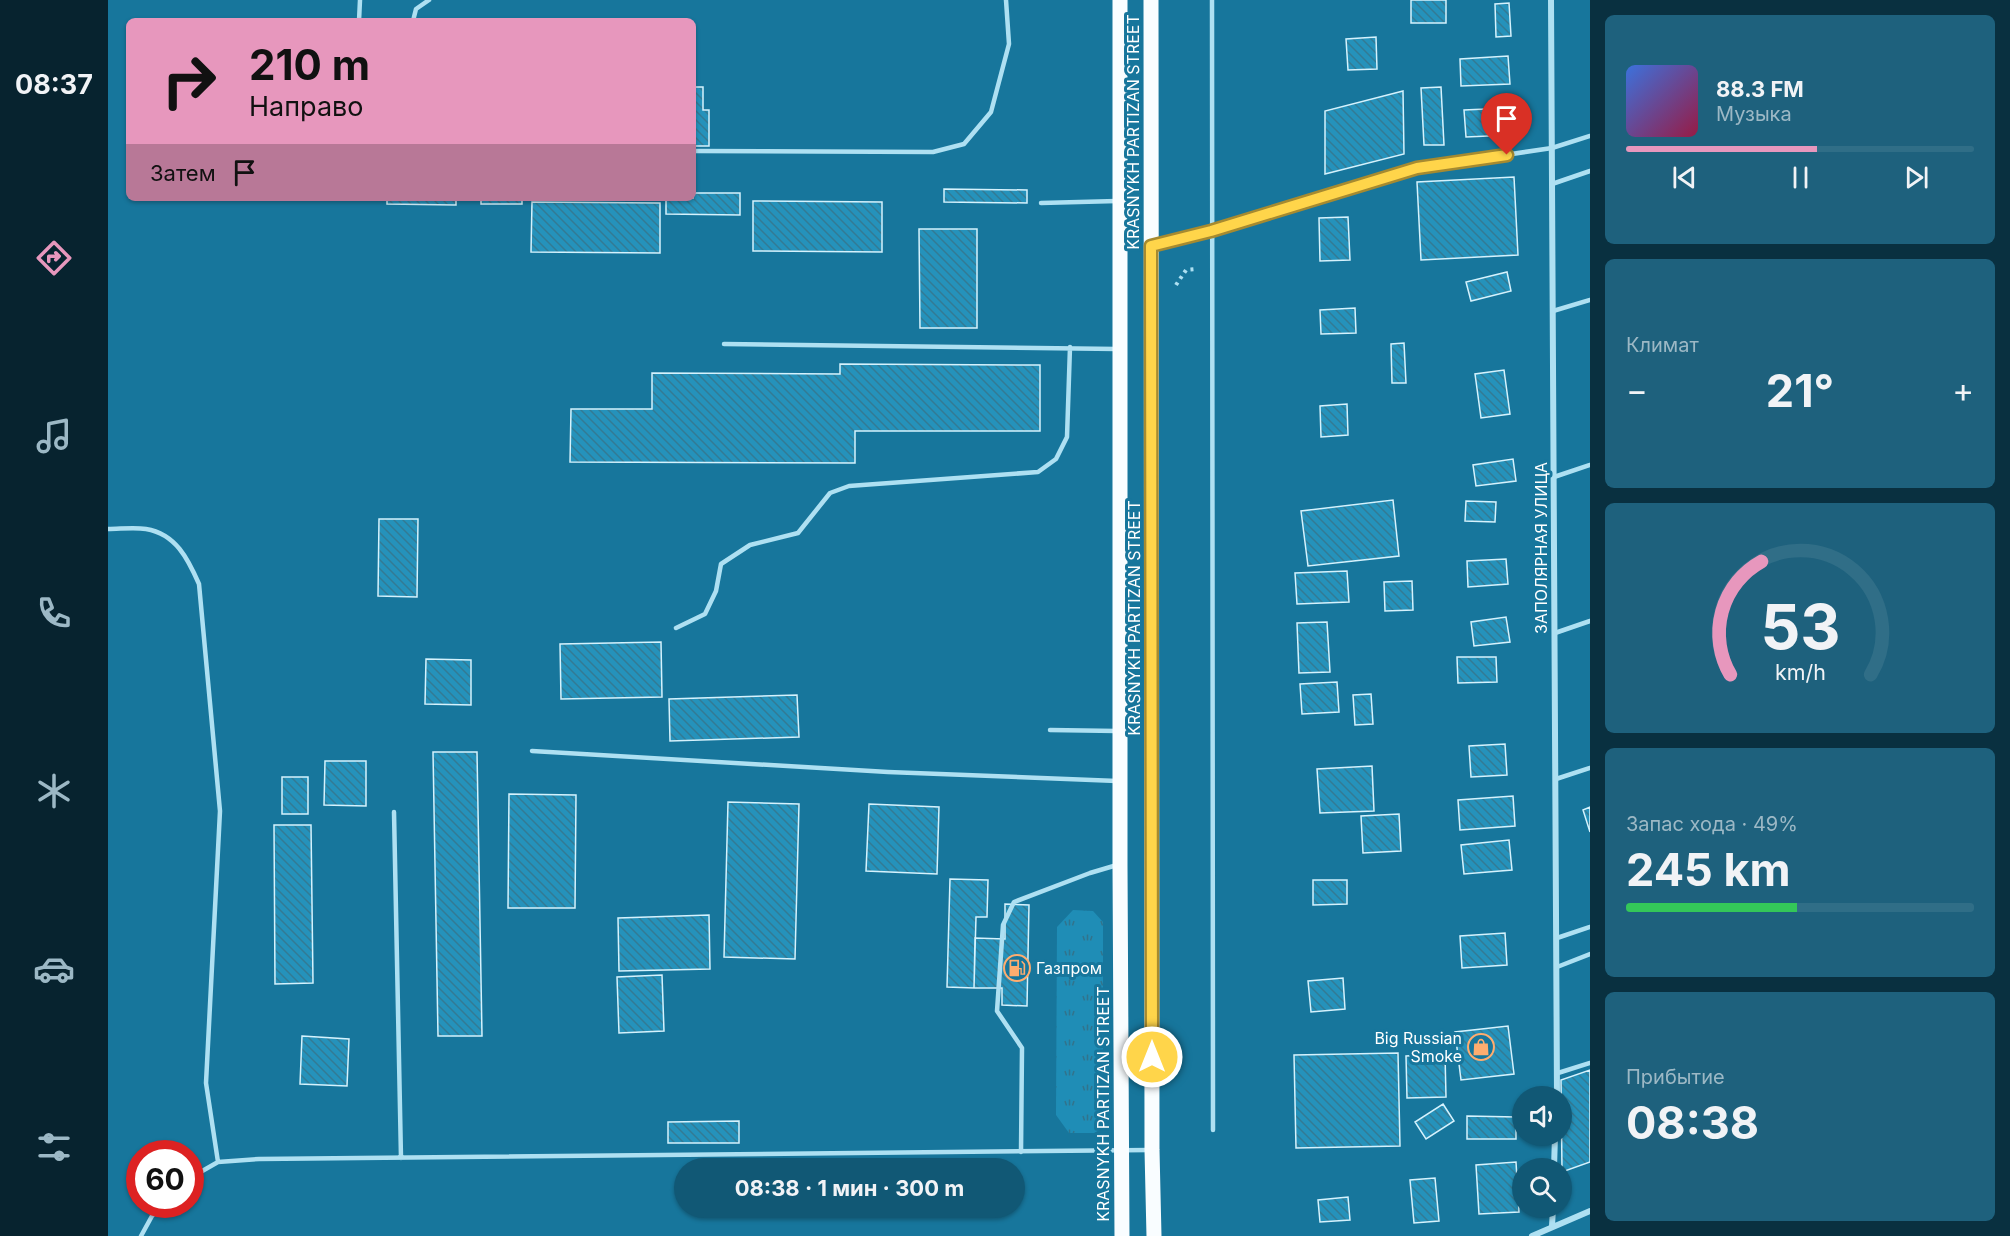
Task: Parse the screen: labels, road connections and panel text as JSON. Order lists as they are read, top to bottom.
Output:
{
  "streets": {
    "main road": ["KRASNYKH PARTIZAN STREET"],
    "street": ["ЗАПОЛЯРНАЯ УЛИЦА"]
  },
  "places": {
    "fuel station": ["Газпром"],
    "shop": ["Big Russian Smoke"]
  },
  "page": {
    "tabs": "08:37",
    "turn": ["210 m", "Направо"],
    "song": ["88.3 FM", "Музыка"],
    "then": "Затем",
    "tile": [
      "Климат",
      ["Запас хода · 49%", "245 km"],
      ["Прибытие", "08:38"]
    ],
    "heat": ["−", "21°", "+"],
    "limit": "60",
    "trip": "08:38 · 1 мин · 300 m",
    "gauge": ["53", "km/h"]
  }
}
